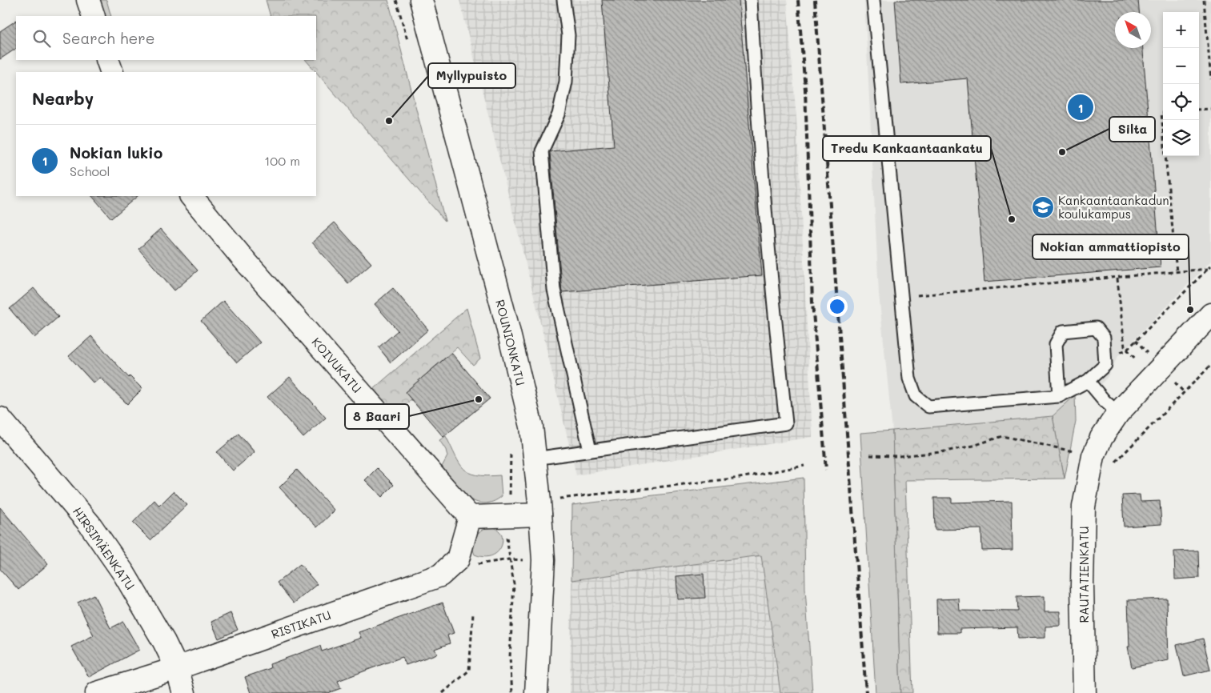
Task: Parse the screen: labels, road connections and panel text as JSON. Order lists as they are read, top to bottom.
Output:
{
  "streets": {
    "street": [
      "ROUNIONKATU",
      "KOIVUKATU",
      "HIRSIMÄENKATU",
      "RAUTATIENKATU",
      "RISTIKATU"
    ]
  },
  "crossings": [
    ["KOIVUKATU", "RISTIKATU"],
    ["HIRSIMÄENKATU", "RISTIKATU"]
  ],
  "places": {
    "other": [
      "Myllypuisto",
      "Silta",
      "Tredu Kankaantaankatu",
      "Nokian ammattiopisto",
      "8 Baari"
    ],
    "school or university": ["Kankaantaankadun koulukampus"]
  },
  "north": "top left",
  "page": {
    "map_buttons": ["+", "−"],
    "search": "Search here",
    "heading": "Nearby",
    "pins": "1",
    "list": [
      {
        "mark": "1",
        "name": "Nokian lukio",
        "note": "School",
        "value": "100 m"
      }
    ]
  }
}
